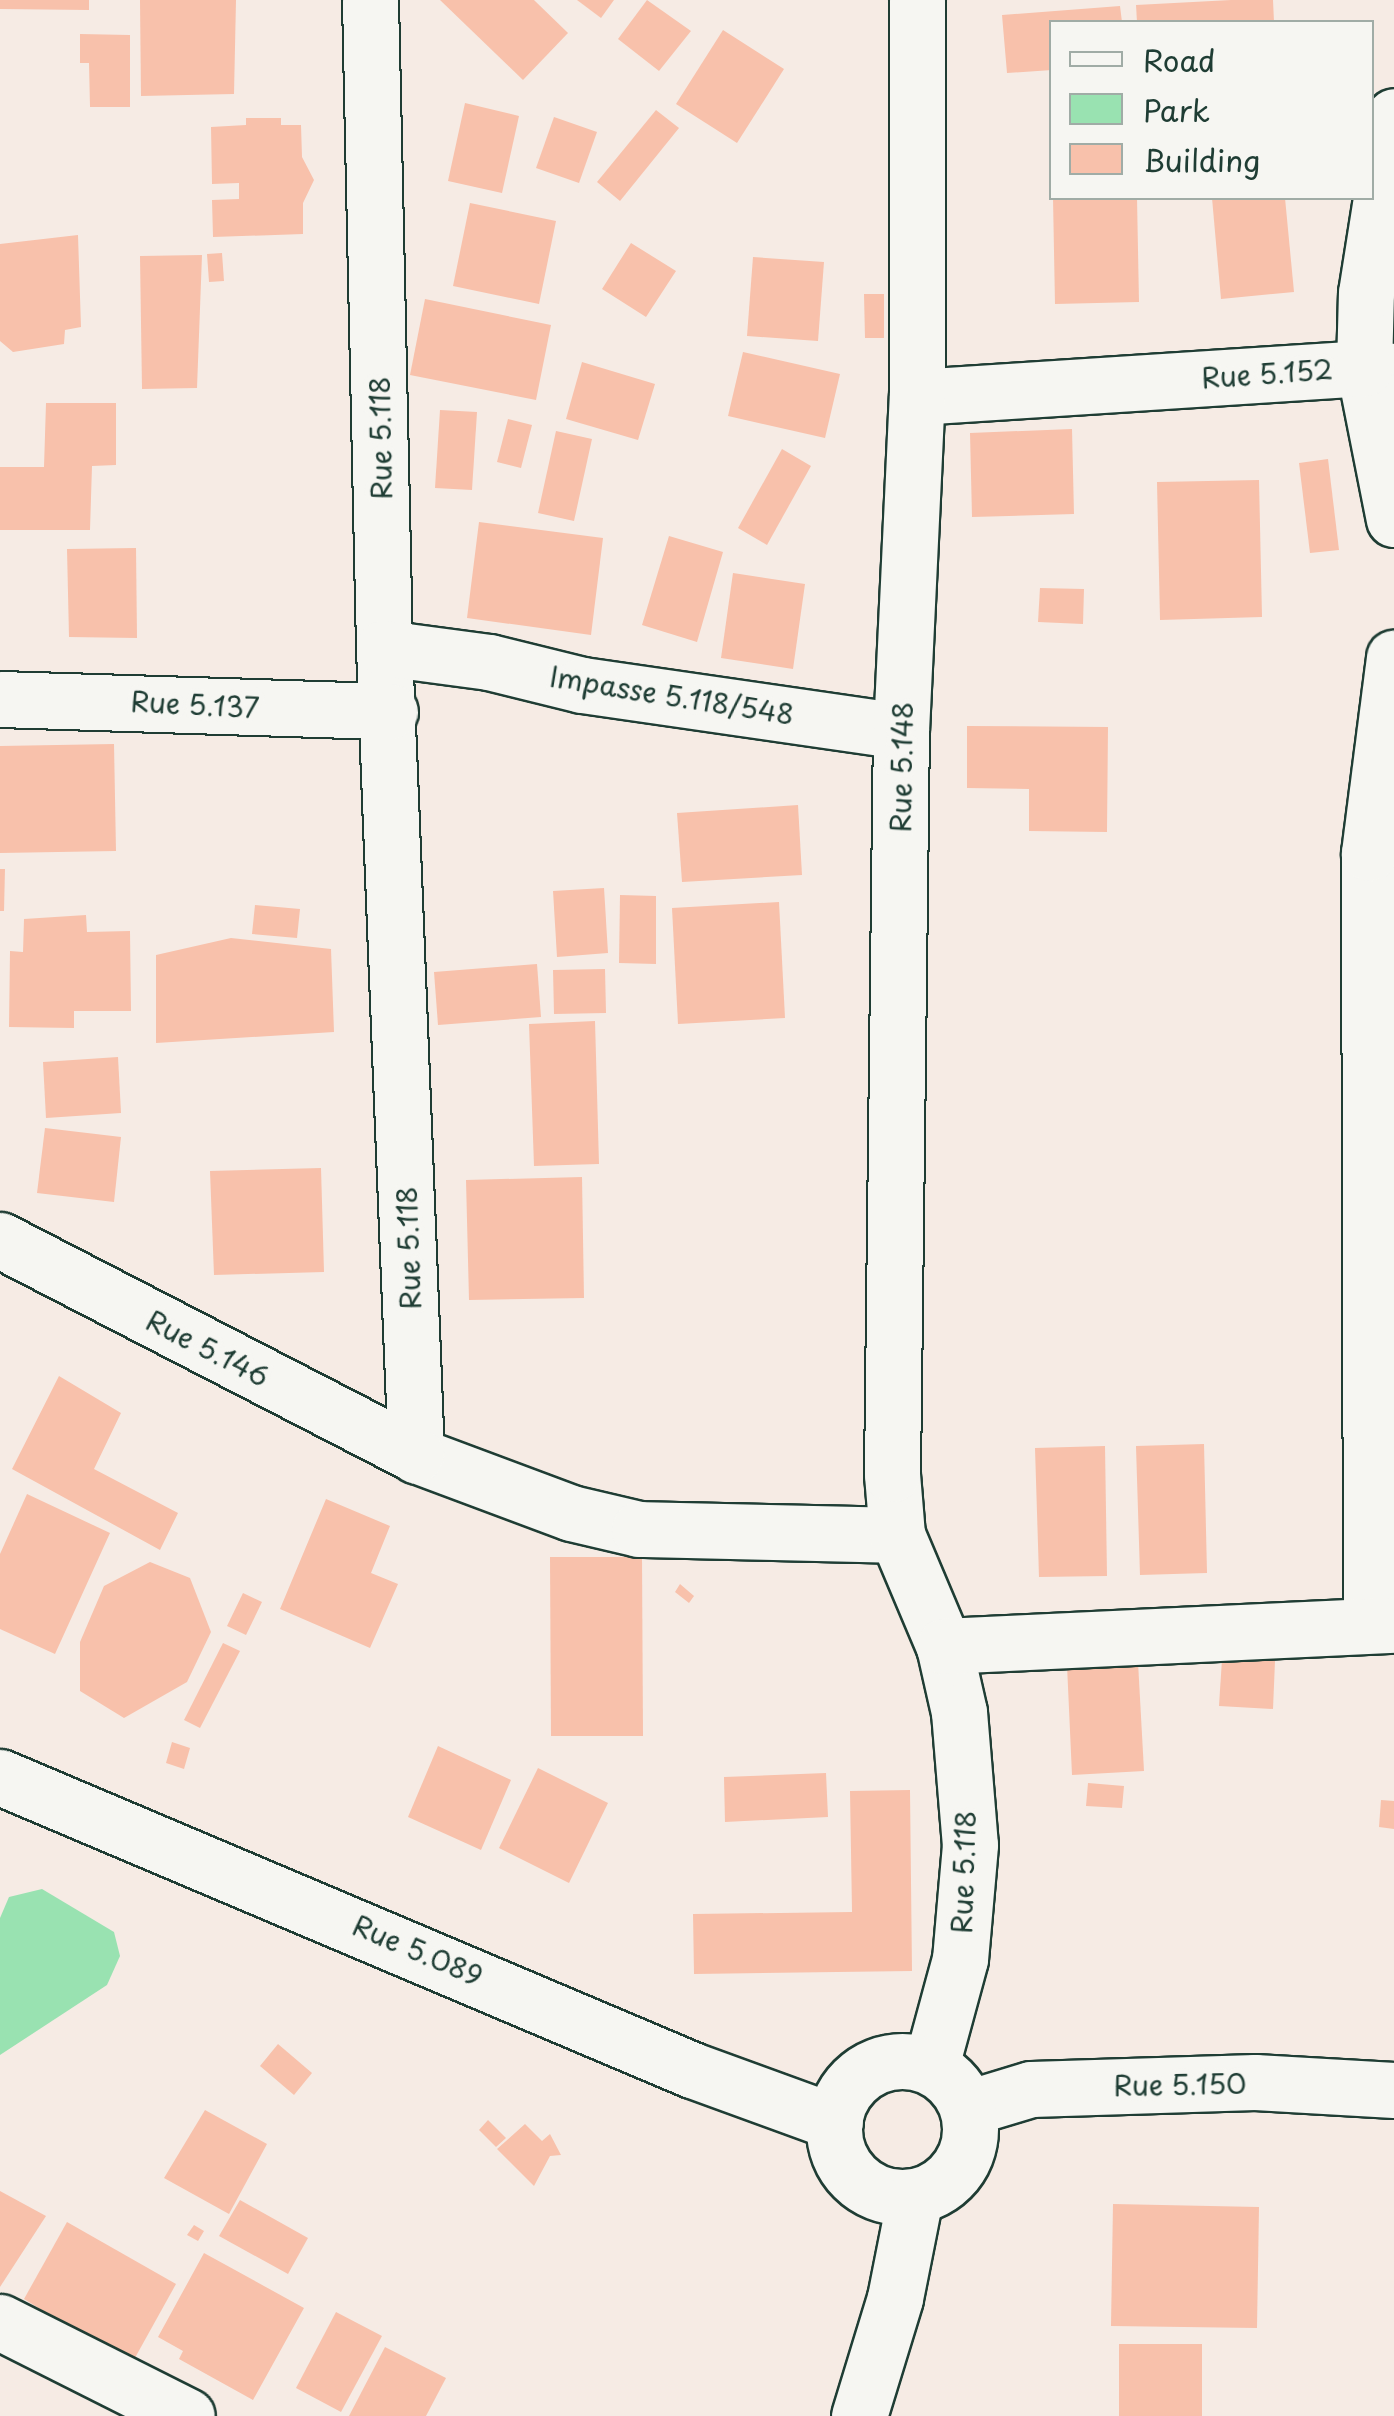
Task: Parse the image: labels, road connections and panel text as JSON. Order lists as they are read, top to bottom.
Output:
{
  "streets": {
    "street": [
      "Rue 5.152",
      "Rue 5.118",
      "Impasse 5.118/548",
      "Rue 5.137",
      "Rue 5.148",
      "Rue 5.146",
      "Rue 5.089",
      "Rue 5.150"
    ]
  },
  "crossings": [
    ["Rue 5.152", "Rue 5.148"],
    ["Rue 5.118", "Impasse 5.118/548"],
    ["Rue 5.118", "Rue 5.137"],
    ["Rue 5.118", "Rue 5.148"],
    ["Rue 5.118", "Rue 5.146"],
    ["Rue 5.118", "Rue 5.089"],
    ["Rue 5.118", "Rue 5.150"],
    ["Impasse 5.118/548", "Rue 5.148"],
    ["Rue 5.089", "Rue 5.150"]
  ],
  "legend": ["Road", "Park", "Building"]
}
